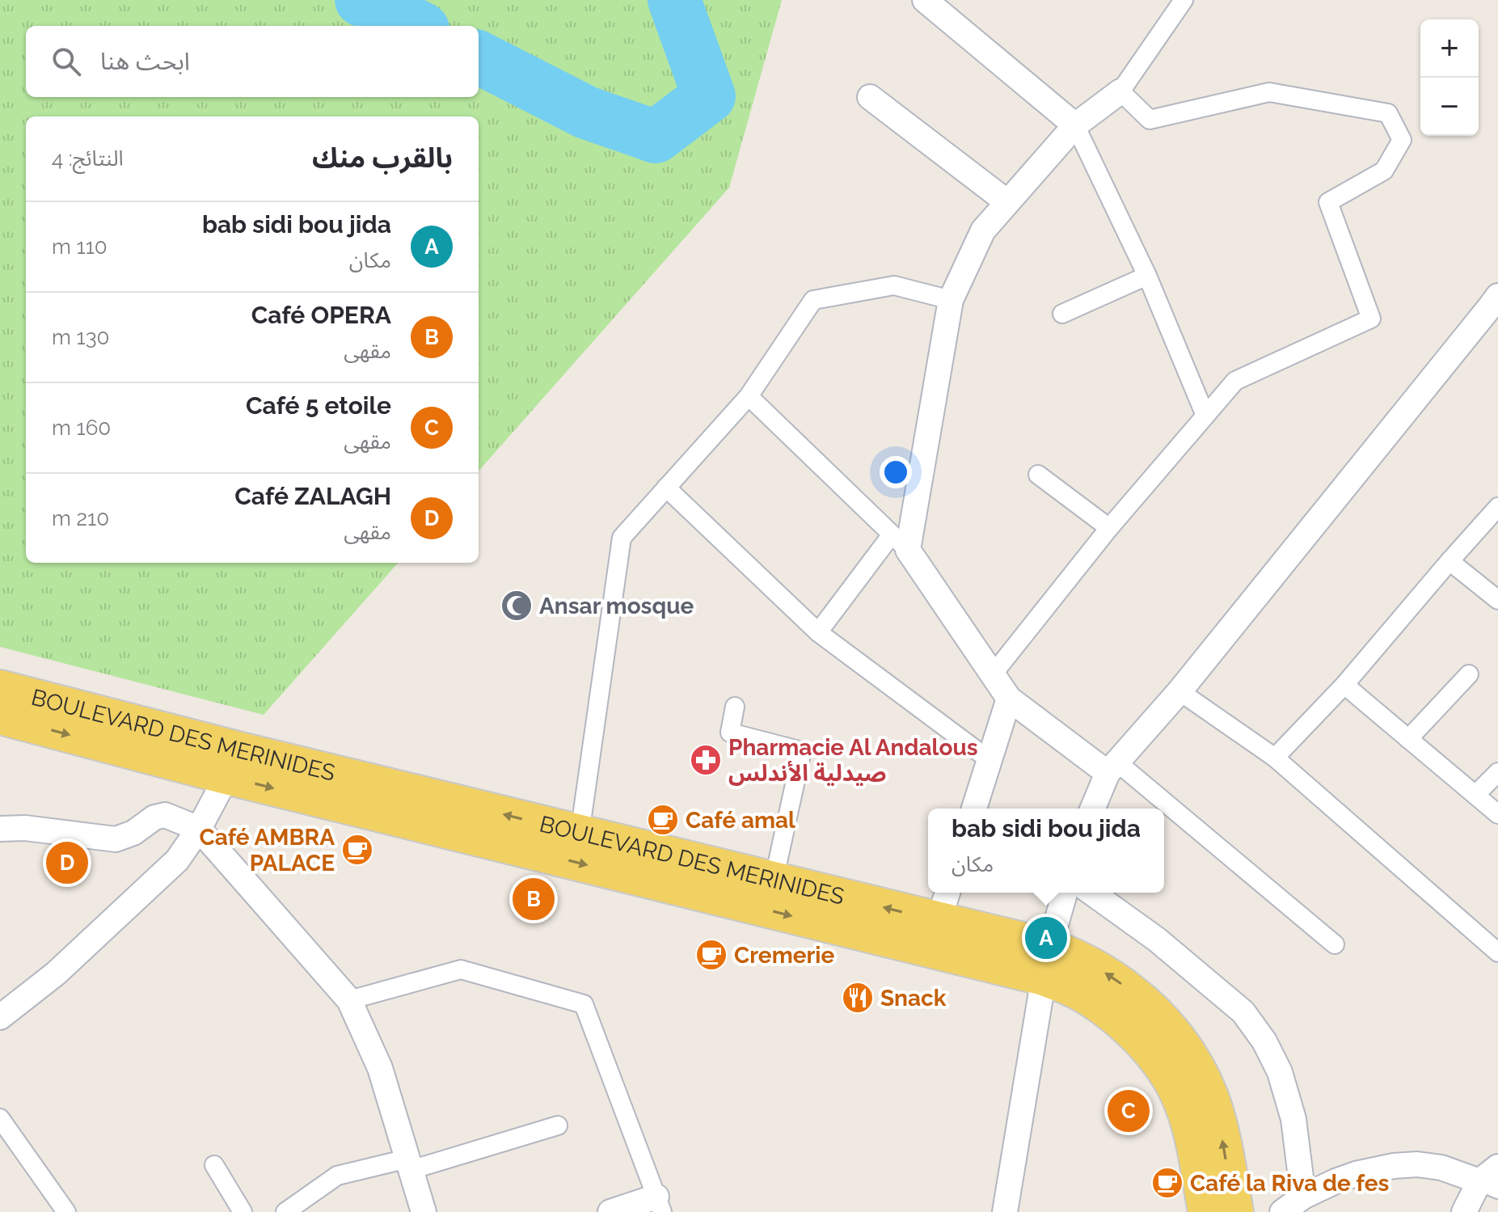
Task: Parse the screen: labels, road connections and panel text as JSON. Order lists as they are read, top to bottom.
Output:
{
  "streets": {
    "main road": ["BOULEVARD DES MERINIDES"]
  },
  "places": {
    "mosque": ["Ansar mosque"],
    "pharmacy": ["Pharmacie Al Andalous صيدلية الأندلس"],
    "cafe": [
      "Café amal",
      "Café AMBRA PALACE",
      "Cremerie",
      "Café la Riva de fes"
    ],
    "restaurant": ["Snack"]
  },
  "page": {
    "map_buttons": ["+", "−"],
    "search": "ابحث هنا",
    "heading": ["بالقرب منك", "النتائج: 4"],
    "list": [
      {
        "mark": "A",
        "name": "bab sidi bou jida",
        "note": "مكان",
        "value": "110 m"
      },
      {
        "mark": "B",
        "name": "Café OPERA",
        "note": "مقهى",
        "value": "130 m"
      },
      {
        "mark": "C",
        "name": "Café 5 etoile",
        "note": "مقهى",
        "value": "160 m"
      },
      {
        "mark": "D",
        "name": "Café ZALAGH",
        "note": "مقهى",
        "value": "210 m"
      }
    ],
    "popup": ["bab sidi bou jida", "مكان"],
    "pins": [
      "D",
      "B",
      "A",
      "C"
    ]
  }
}
